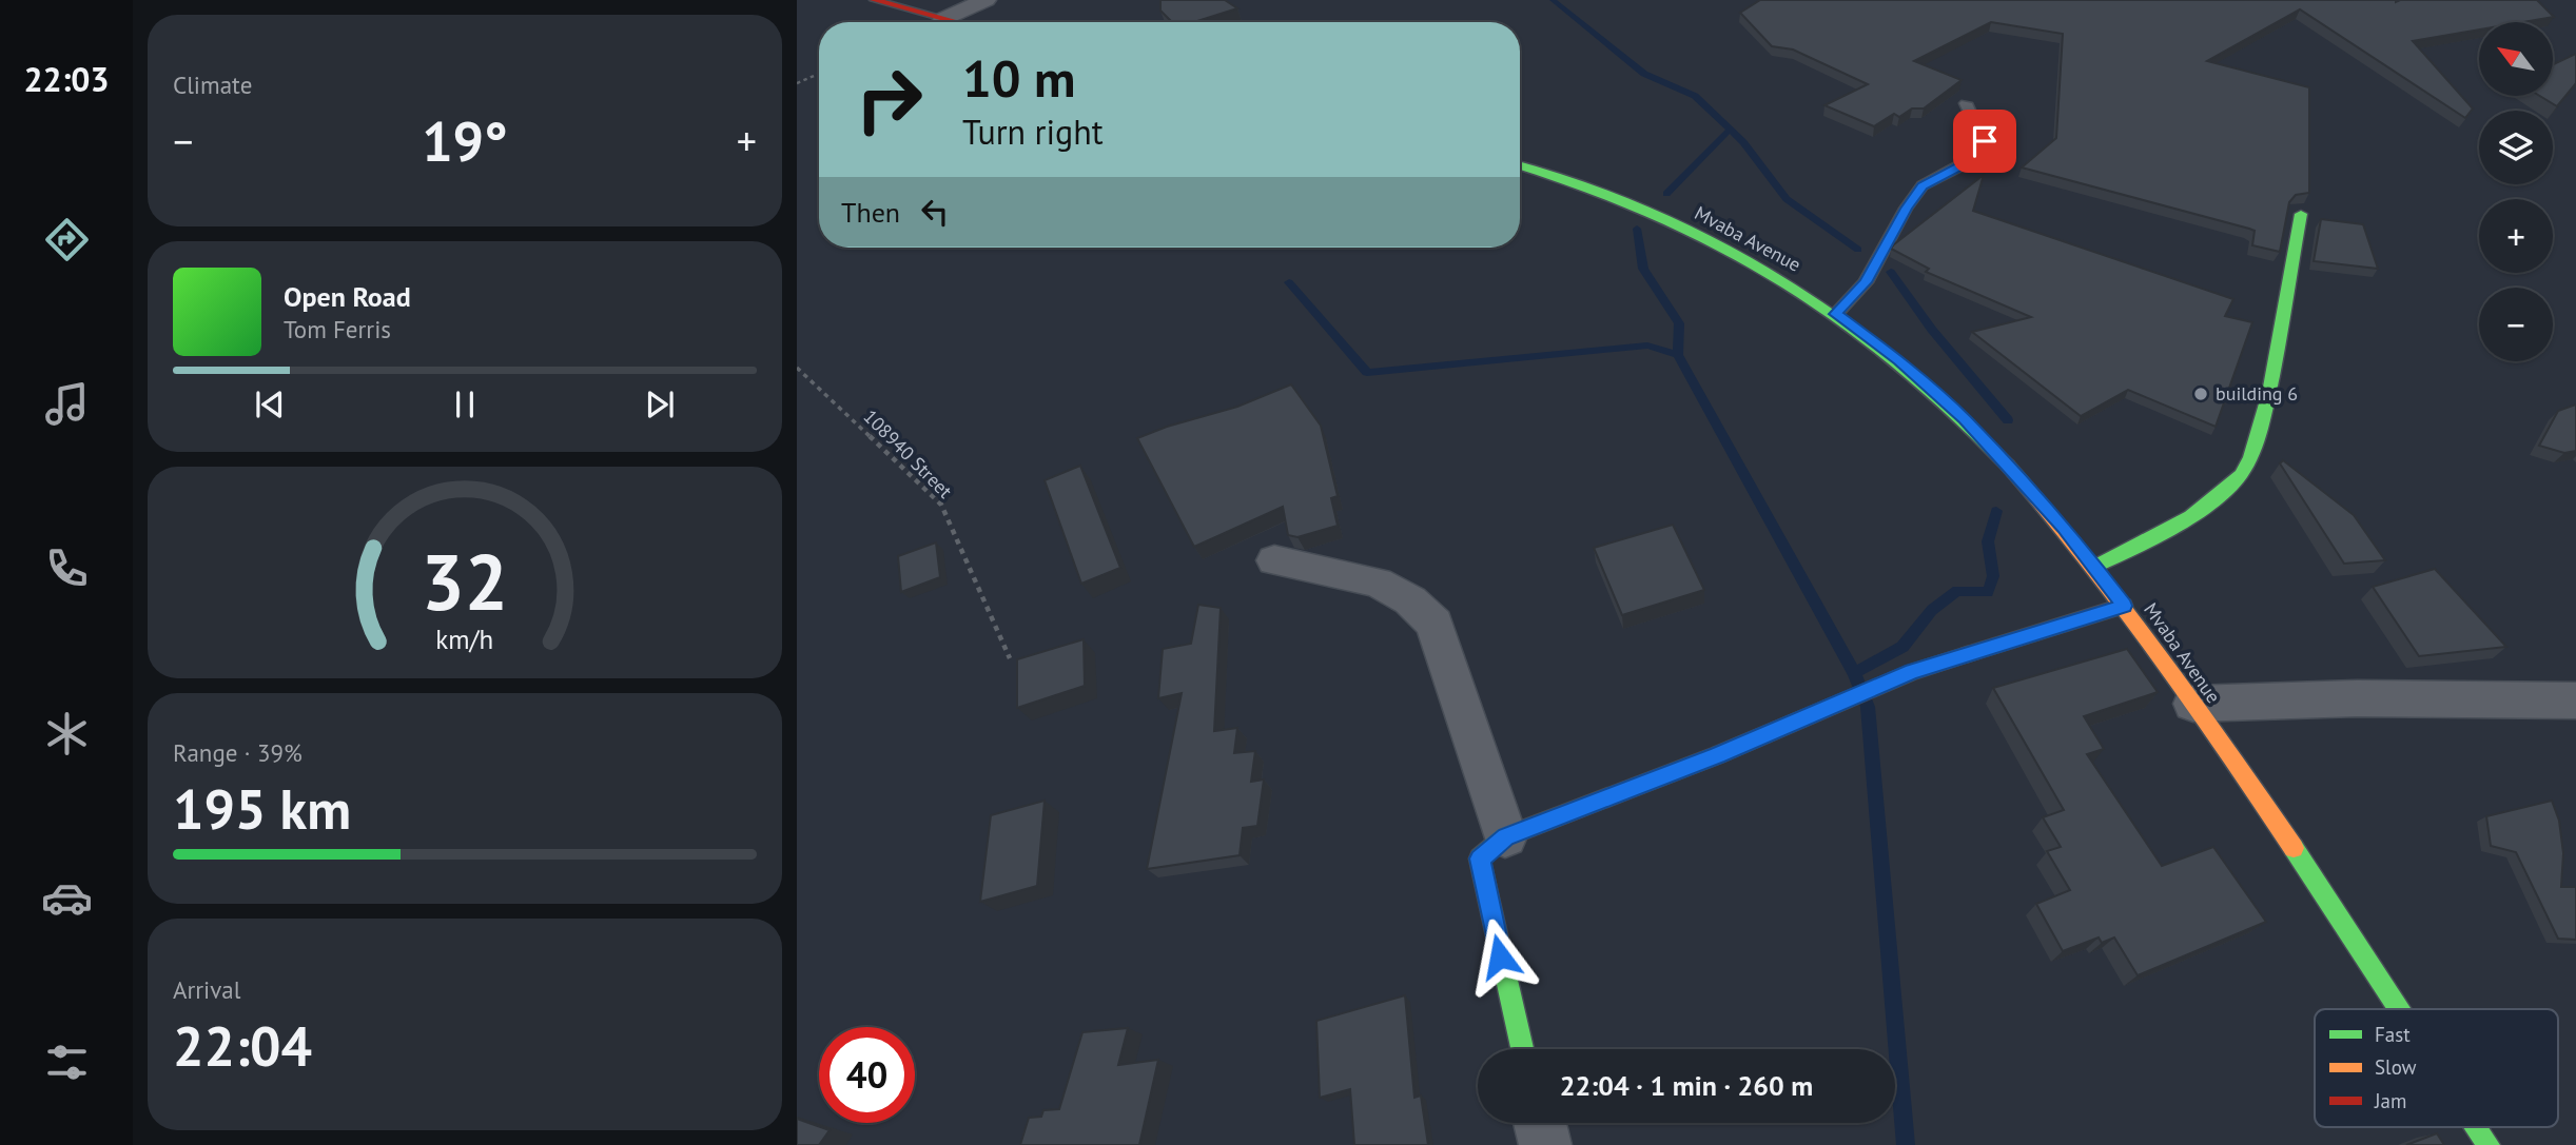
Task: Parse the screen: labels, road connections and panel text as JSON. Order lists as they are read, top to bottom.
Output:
{
  "streets": {
    "street": ["Mvaba Avenue"],
    "path": ["108940 Street"]
  },
  "places": ["building 6"],
  "legend": ["Fast", "Slow", "Jam"],
  "north": "top left",
  "page": {
    "tabs": "22:03",
    "tile": [
      "Climate",
      ["Range · 39%", "195 km"],
      ["Arrival", "22:04"]
    ],
    "map_buttons": ["+", "−"],
    "turn": ["10 m", "Turn right"],
    "heat": ["−", "19°", "+"],
    "then": "Then",
    "song": ["Open Road", "Tom Ferris"],
    "limit": "40",
    "trip": "22:04 · 1 min · 260 m",
    "gauge": ["32", "km/h"]
  }
}
